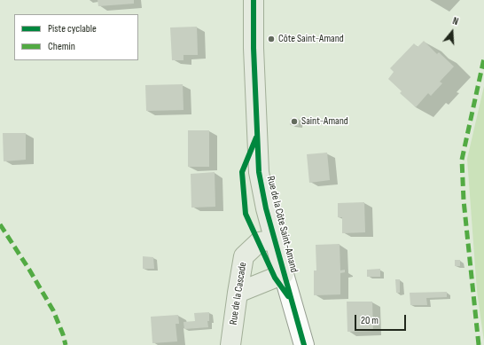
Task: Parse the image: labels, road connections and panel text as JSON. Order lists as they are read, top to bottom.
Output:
{
  "streets": {
    "main road": ["Rue de la Côte Saint-Amand", "Rue de la Cascade"]
  },
  "crossings": [
    ["Rue de la Côte Saint-Amand", "Rue de la Cascade"]
  ],
  "places": ["Côte Saint-Amand", "Saint-Amand"],
  "legend": ["Piste cyclable", "Chemin"],
  "scale_bar": "20 m",
  "north": "top"
}
